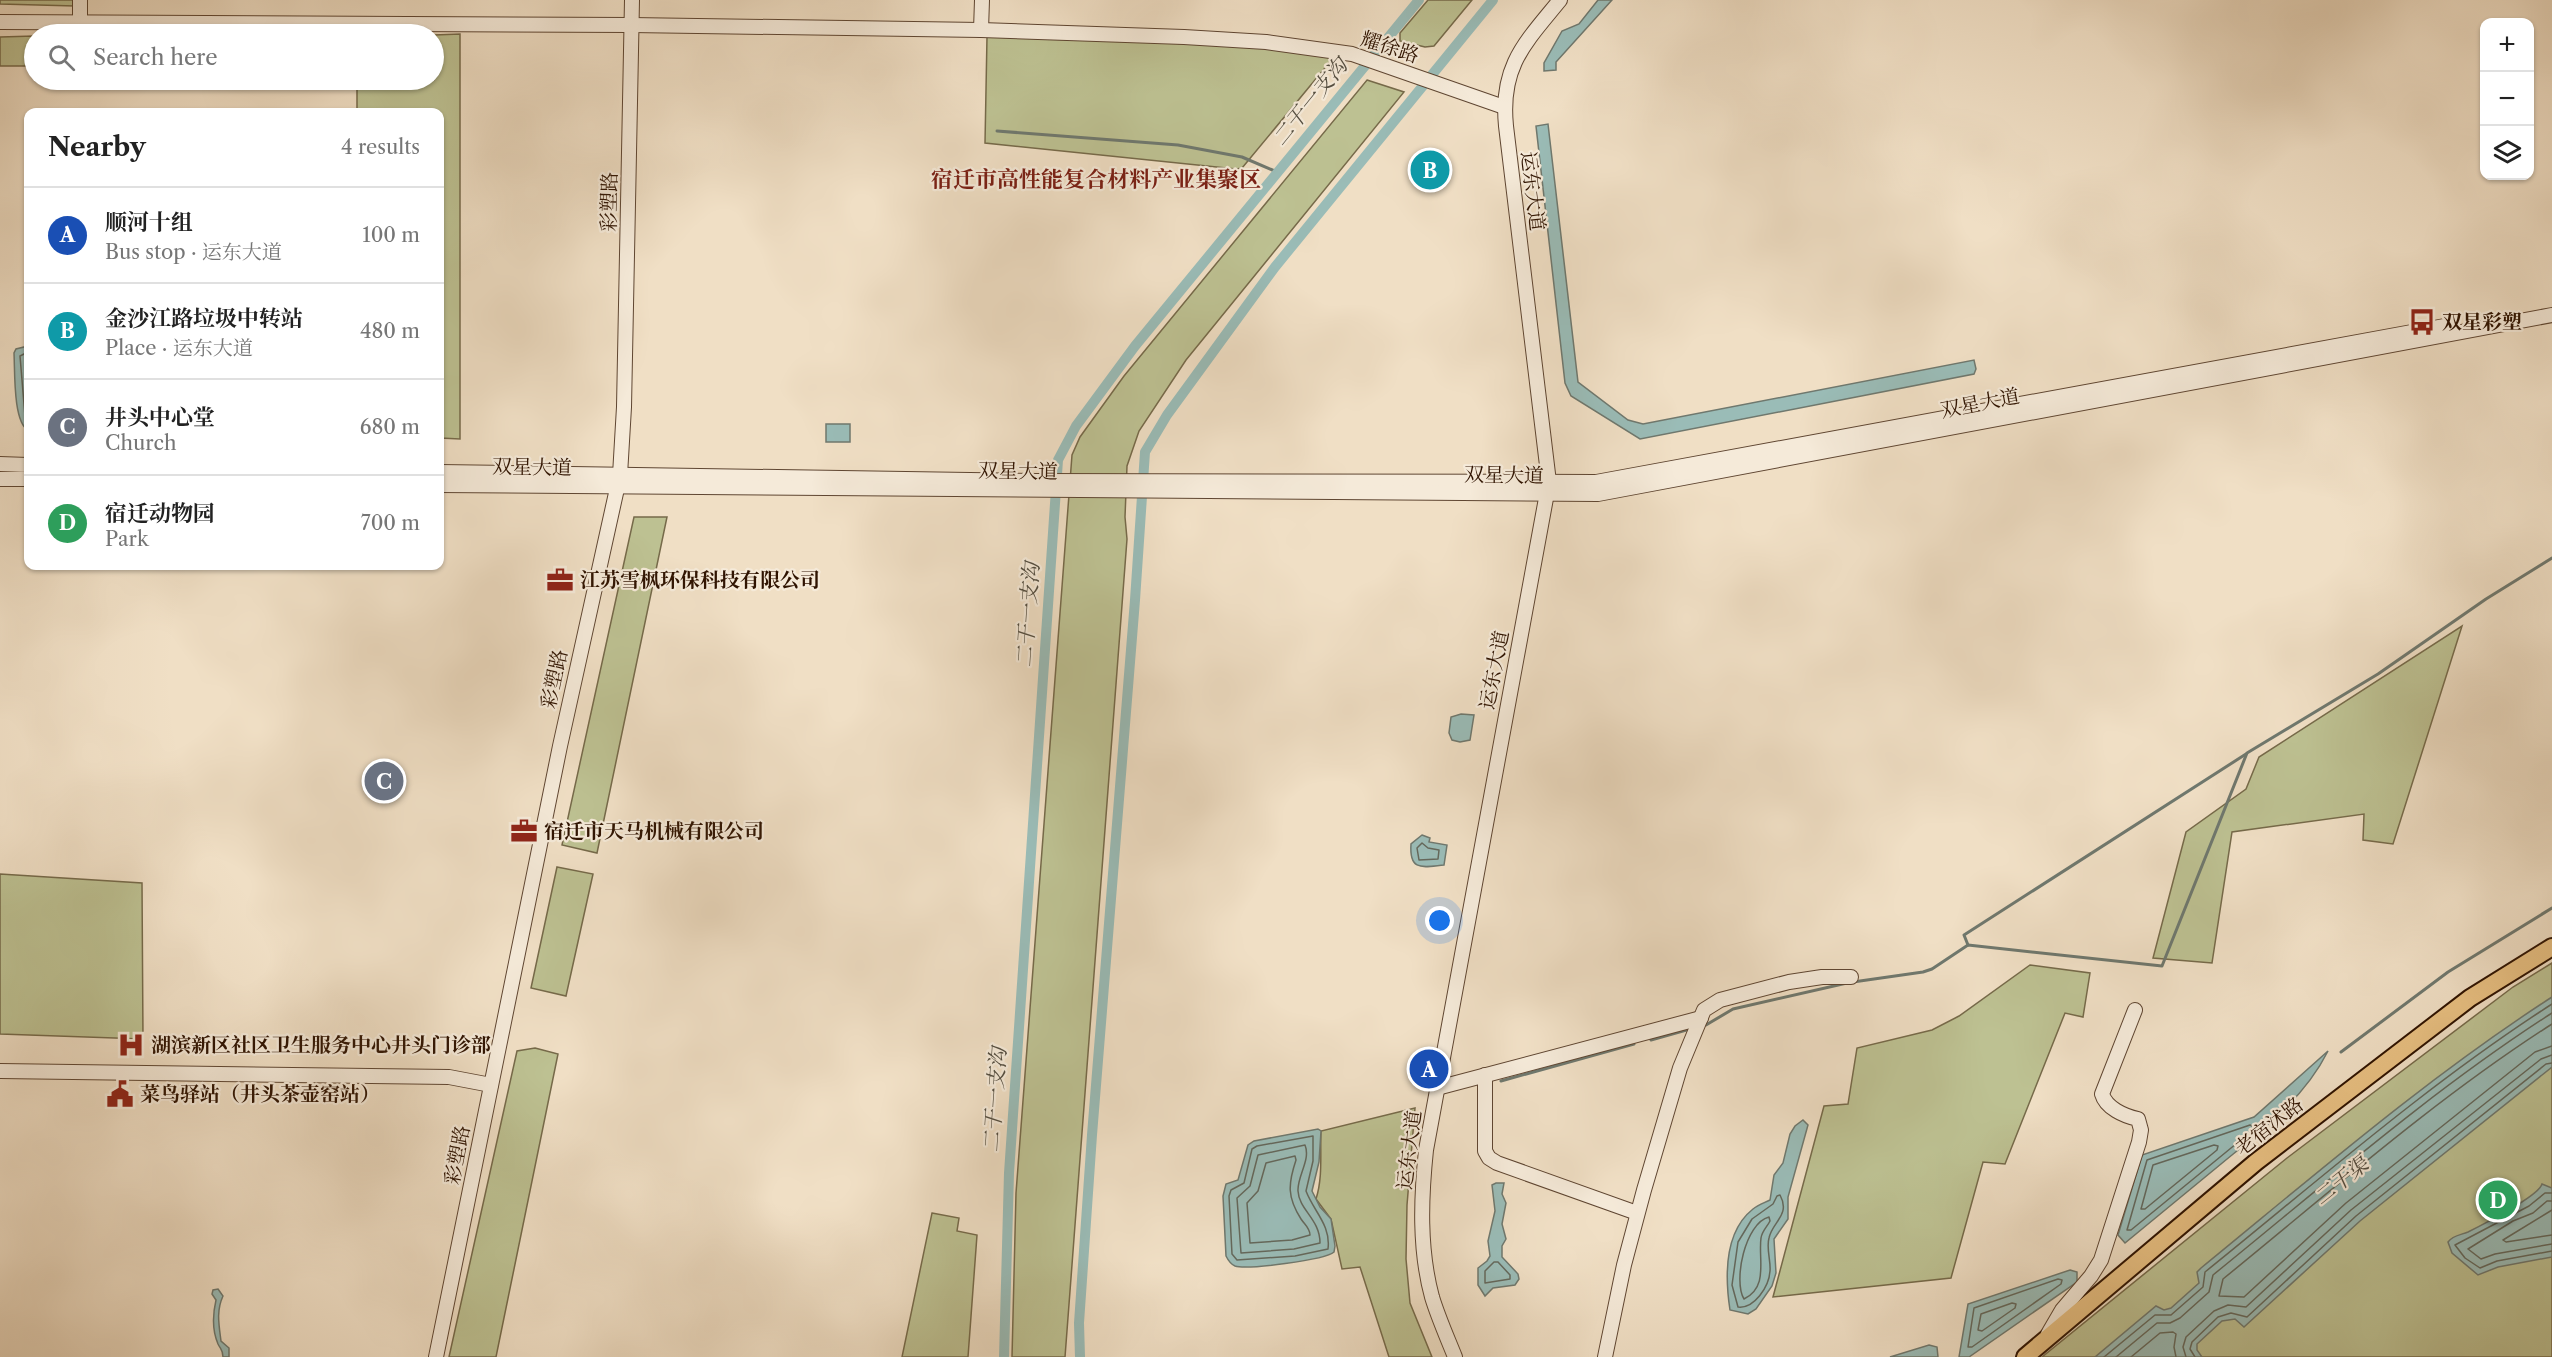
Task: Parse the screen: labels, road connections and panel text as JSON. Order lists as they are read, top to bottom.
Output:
{
  "streets": {
    "main road": ["老宿沭路"],
    "street": [
      "耀徐路",
      "运东大道",
      "彩塑路",
      "双星大道"
    ]
  },
  "crossings": [
    ["耀徐路", "运东大道"],
    ["耀徐路", "彩塑路"],
    ["运东大道", "双星大道"],
    ["彩塑路", "双星大道"]
  ],
  "districts": ["宿迁市高性能复合材料产业集聚区"],
  "water": ["二干一支沟", "二干渠"],
  "places": {
    "bus stop": ["双星彩塑"],
    "office": ["江苏雪枫环保科技有限公司", "宿迁市天马机械有限公司"],
    "hospital": ["湖滨新区社区卫生服务中心井头门诊部"],
    "public building": ["菜鸟驿站（井头茶壶窑站）"]
  },
  "page": {
    "map_buttons": ["+", "−"],
    "search": "Search here",
    "heading": ["Nearby", "4 results"],
    "pins": [
      "B",
      "C",
      "A",
      "D"
    ],
    "list": [
      {
        "mark": "A",
        "name": "顺河十组",
        "note": "Bus stop · 运东大道",
        "value": "100 m"
      },
      {
        "mark": "B",
        "name": "金沙江路垃圾中转站",
        "note": "Place · 运东大道",
        "value": "480 m"
      },
      {
        "mark": "C",
        "name": "井头中心堂",
        "note": "Church",
        "value": "680 m"
      },
      {
        "mark": "D",
        "name": "宿迁动物园",
        "note": "Park",
        "value": "700 m"
      }
    ]
  }
}
